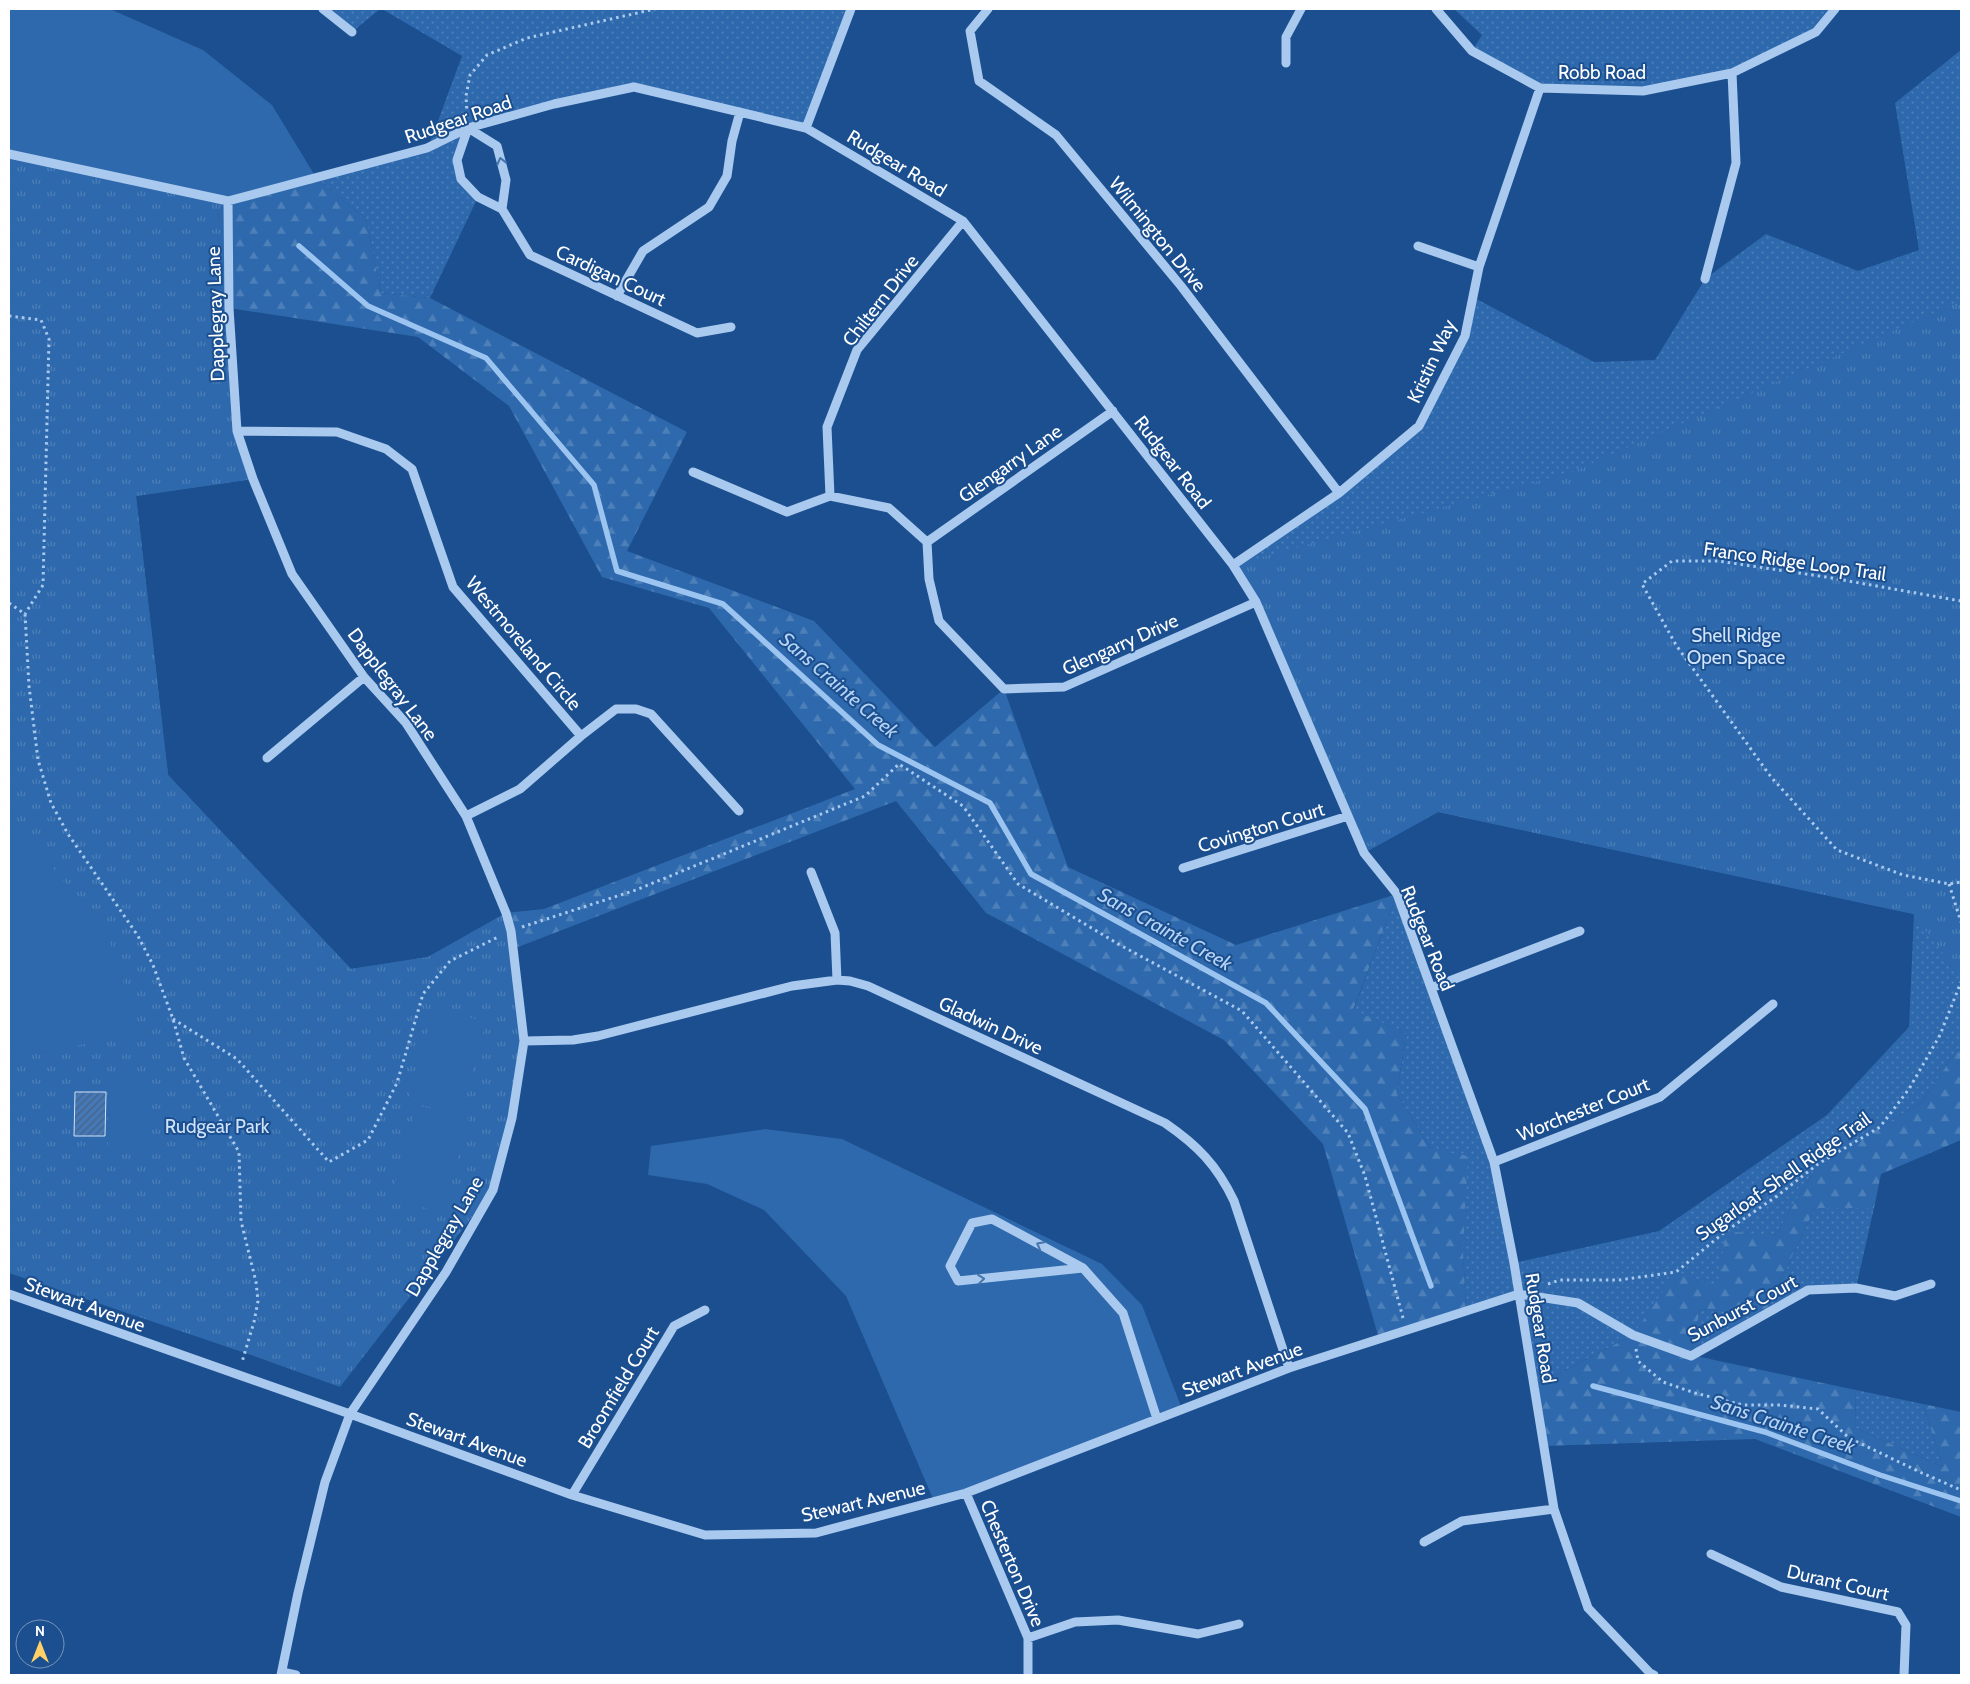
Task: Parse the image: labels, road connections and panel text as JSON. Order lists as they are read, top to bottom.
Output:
{
  "streets": {
    "street": [
      "Robb Road",
      "Rudgear Road",
      "Wilmington Drive",
      "Cardigan Court",
      "Chiltern Drive",
      "Dapplegray Lane",
      "Kristin Way",
      "Glengarry Lane",
      "Westmoreland Circle",
      "Glengarry Drive",
      "Covington Court",
      "Gladwin Drive",
      "Worchester Court",
      "Stewart Avenue",
      "Sunburst Court",
      "Broomfield Court",
      "Chesterton Drive",
      "Durant Court"
    ],
    "path": ["Franco Ridge Loop Trail", "Sugarloaf-Shell Ridge Trail"]
  },
  "crossings": [
    ["Robb Road", "Kristin Way"],
    ["Rudgear Road", "Chiltern Drive"],
    ["Rudgear Road", "Dapplegray Lane"],
    ["Rudgear Road", "Kristin Way"],
    ["Rudgear Road", "Glengarry Lane"],
    ["Rudgear Road", "Glengarry Drive"],
    ["Rudgear Road", "Covington Court"],
    ["Rudgear Road", "Worchester Court"],
    ["Rudgear Road", "Stewart Avenue"],
    ["Rudgear Road", "Sunburst Court"],
    ["Wilmington Drive", "Kristin Way"],
    ["Dapplegray Lane", "Westmoreland Circle"],
    ["Dapplegray Lane", "Gladwin Drive"],
    ["Dapplegray Lane", "Stewart Avenue"],
    ["Glengarry Lane", "Glengarry Drive"],
    ["Gladwin Drive", "Stewart Avenue"],
    ["Stewart Avenue", "Sunburst Court"],
    ["Stewart Avenue", "Broomfield Court"],
    ["Stewart Avenue", "Chesterton Drive"]
  ],
  "water": ["Sans Crainte Creek"],
  "parks": ["Shell Ridge Open Space", "Rudgear Park"],
  "north": "top"
}
